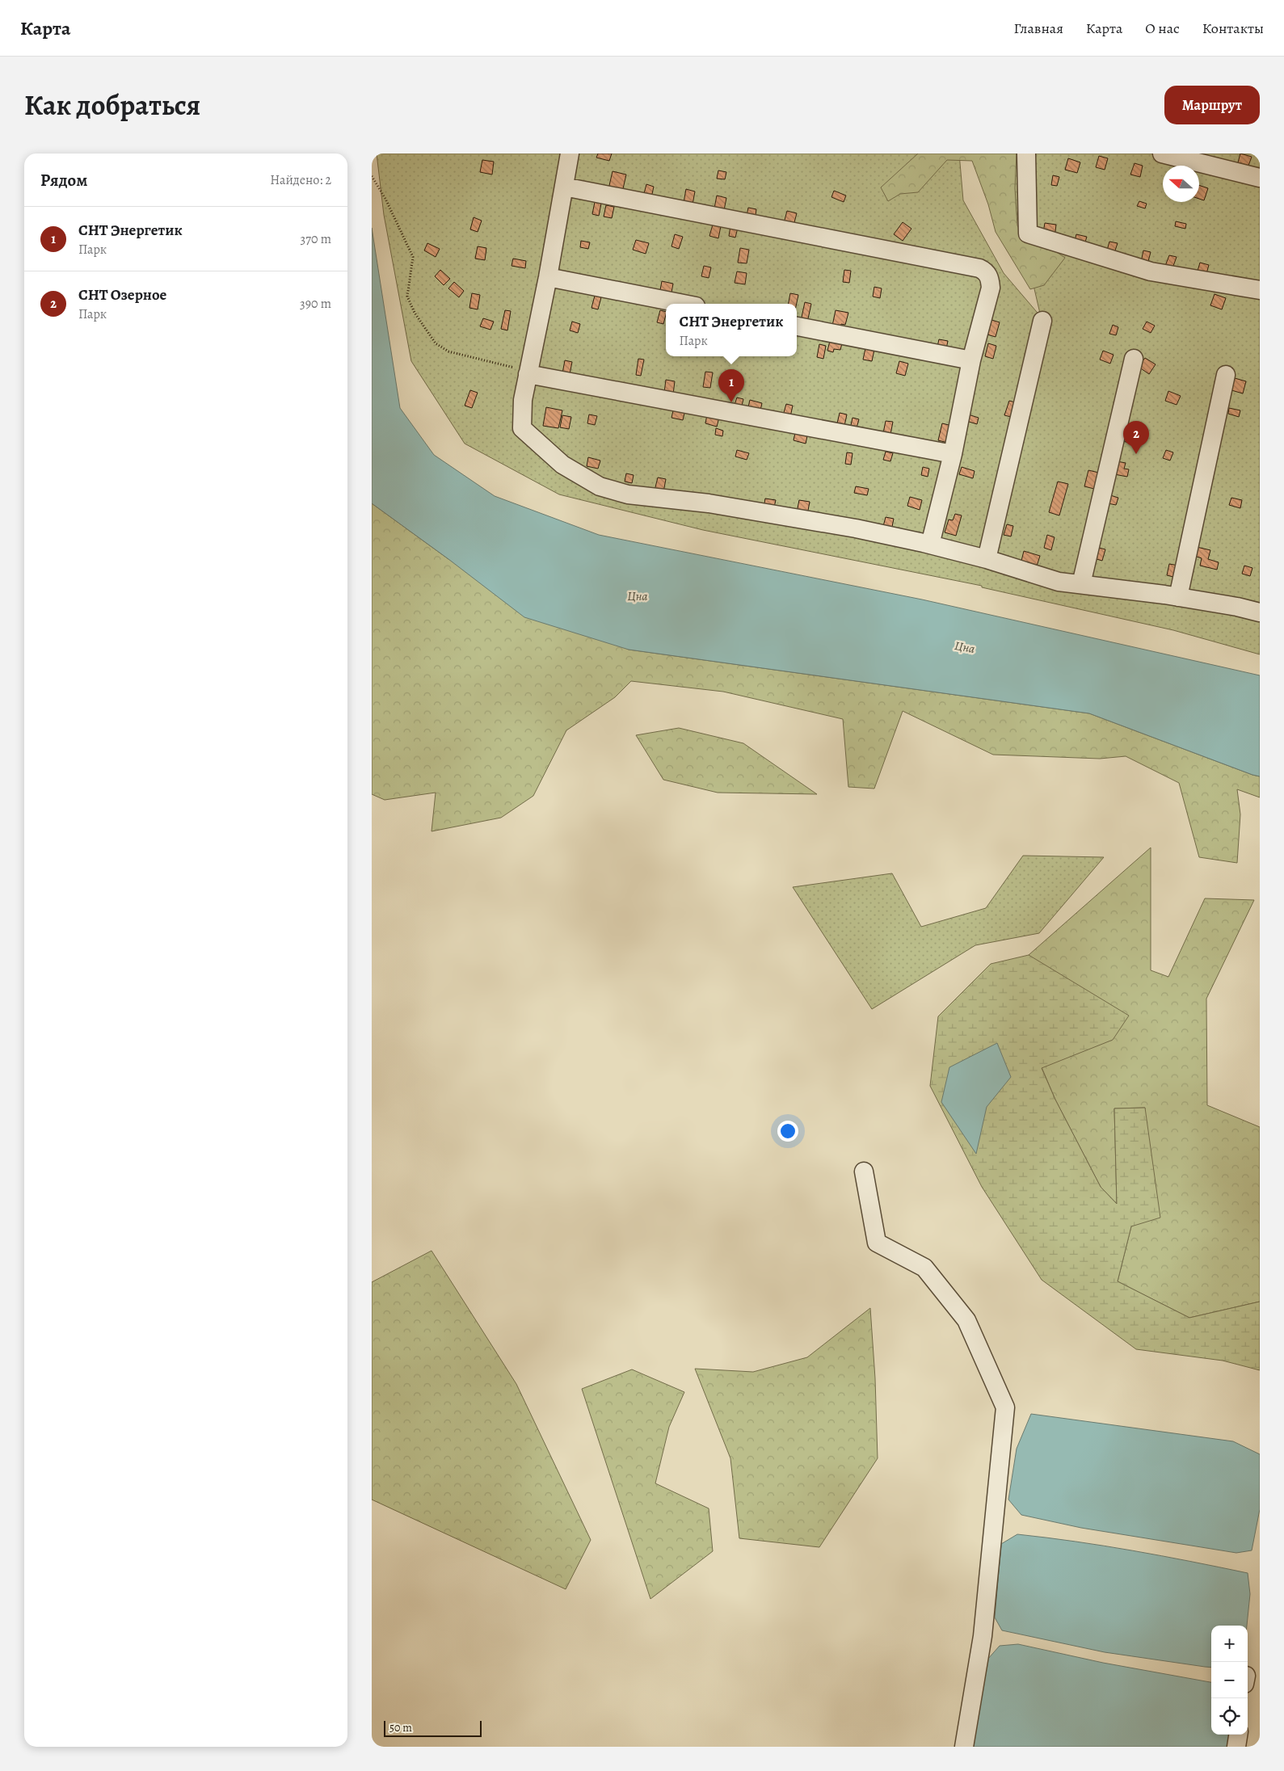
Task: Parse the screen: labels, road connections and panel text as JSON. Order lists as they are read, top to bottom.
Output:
{
  "water": ["Цна"],
  "scale_bar": "50 m",
  "north": "left",
  "page": {
    "header": "Карта",
    "nav": [
      "Главная",
      "Карта",
      "О нас",
      "Контакты"
    ],
    "title": "Как добраться",
    "buttons": "Маршрут",
    "heading": ["Рядом", "Найдено: 2"],
    "list": [
      {
        "mark": "1",
        "name": "СНТ Энергетик",
        "note": "Парк",
        "value": "370 m"
      },
      {
        "mark": "2",
        "name": "СНТ Озерное",
        "note": "Парк",
        "value": "390 m"
      }
    ],
    "popup": ["СНТ Энергетик", "Парк"],
    "pins": ["1", "2"],
    "map_buttons": ["+", "−"],
    "scale": "50 m"
  }
}
